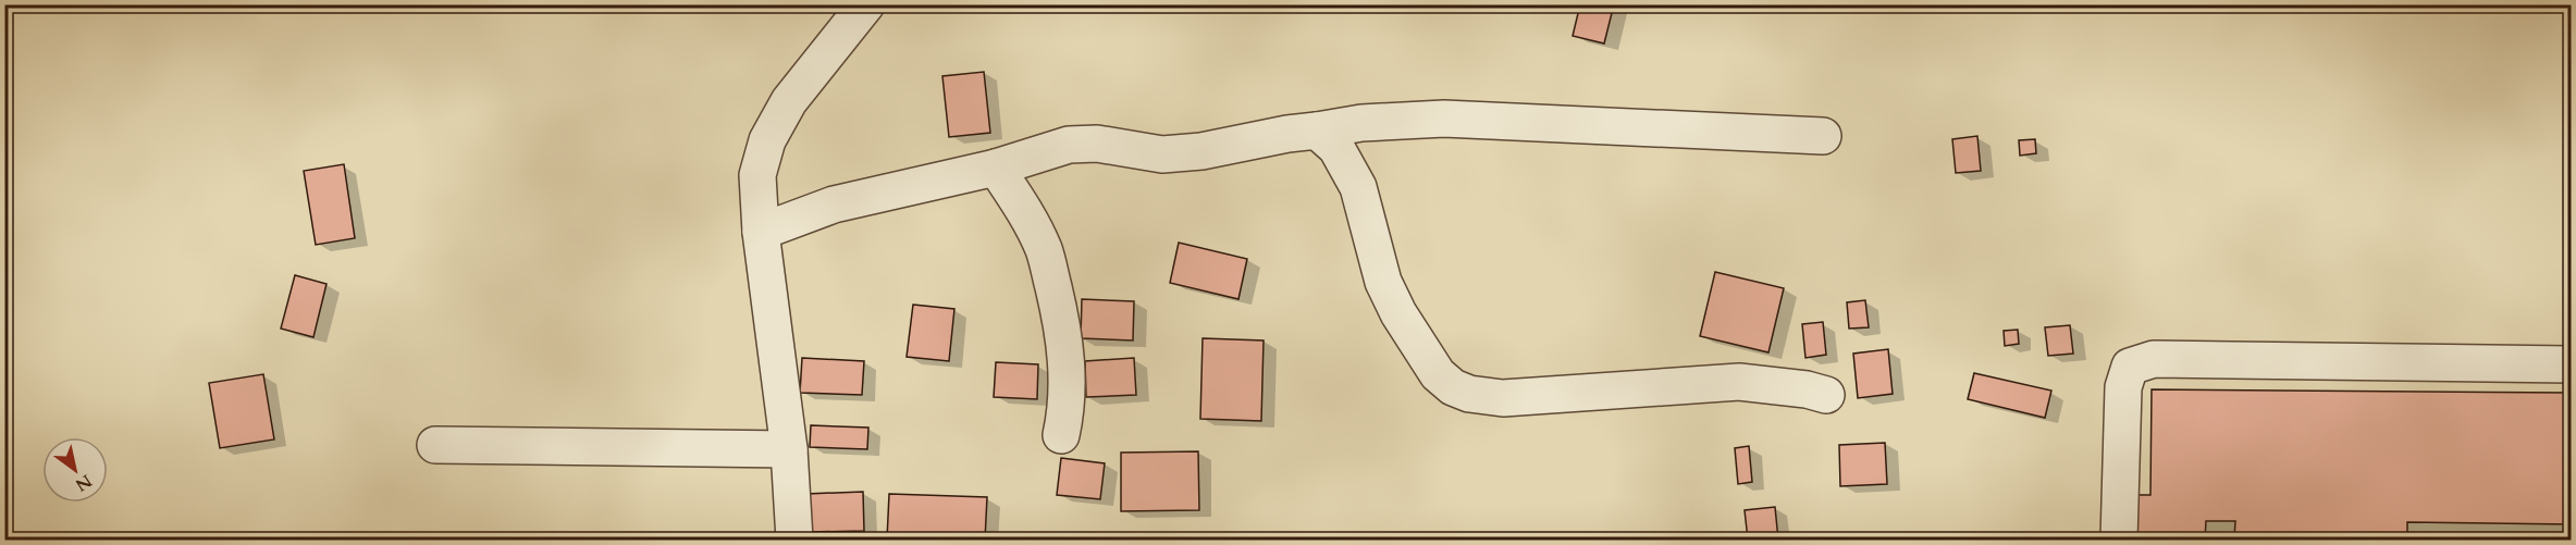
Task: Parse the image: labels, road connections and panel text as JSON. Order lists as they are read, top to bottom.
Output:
{
  "north": "bottom right"
}
